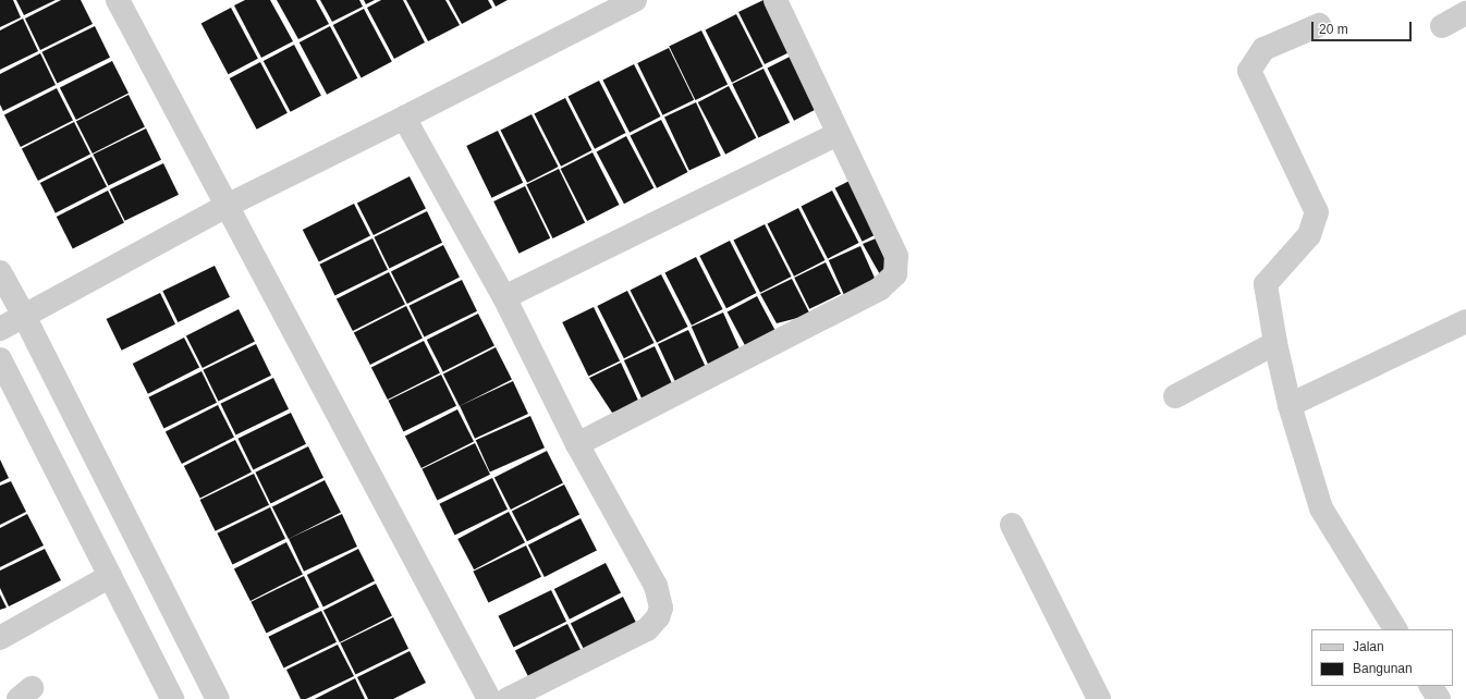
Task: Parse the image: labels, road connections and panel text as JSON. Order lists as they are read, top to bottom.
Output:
{
  "legend": ["Jalan", "Bangunan"],
  "scale_bar": "20 m"
}
